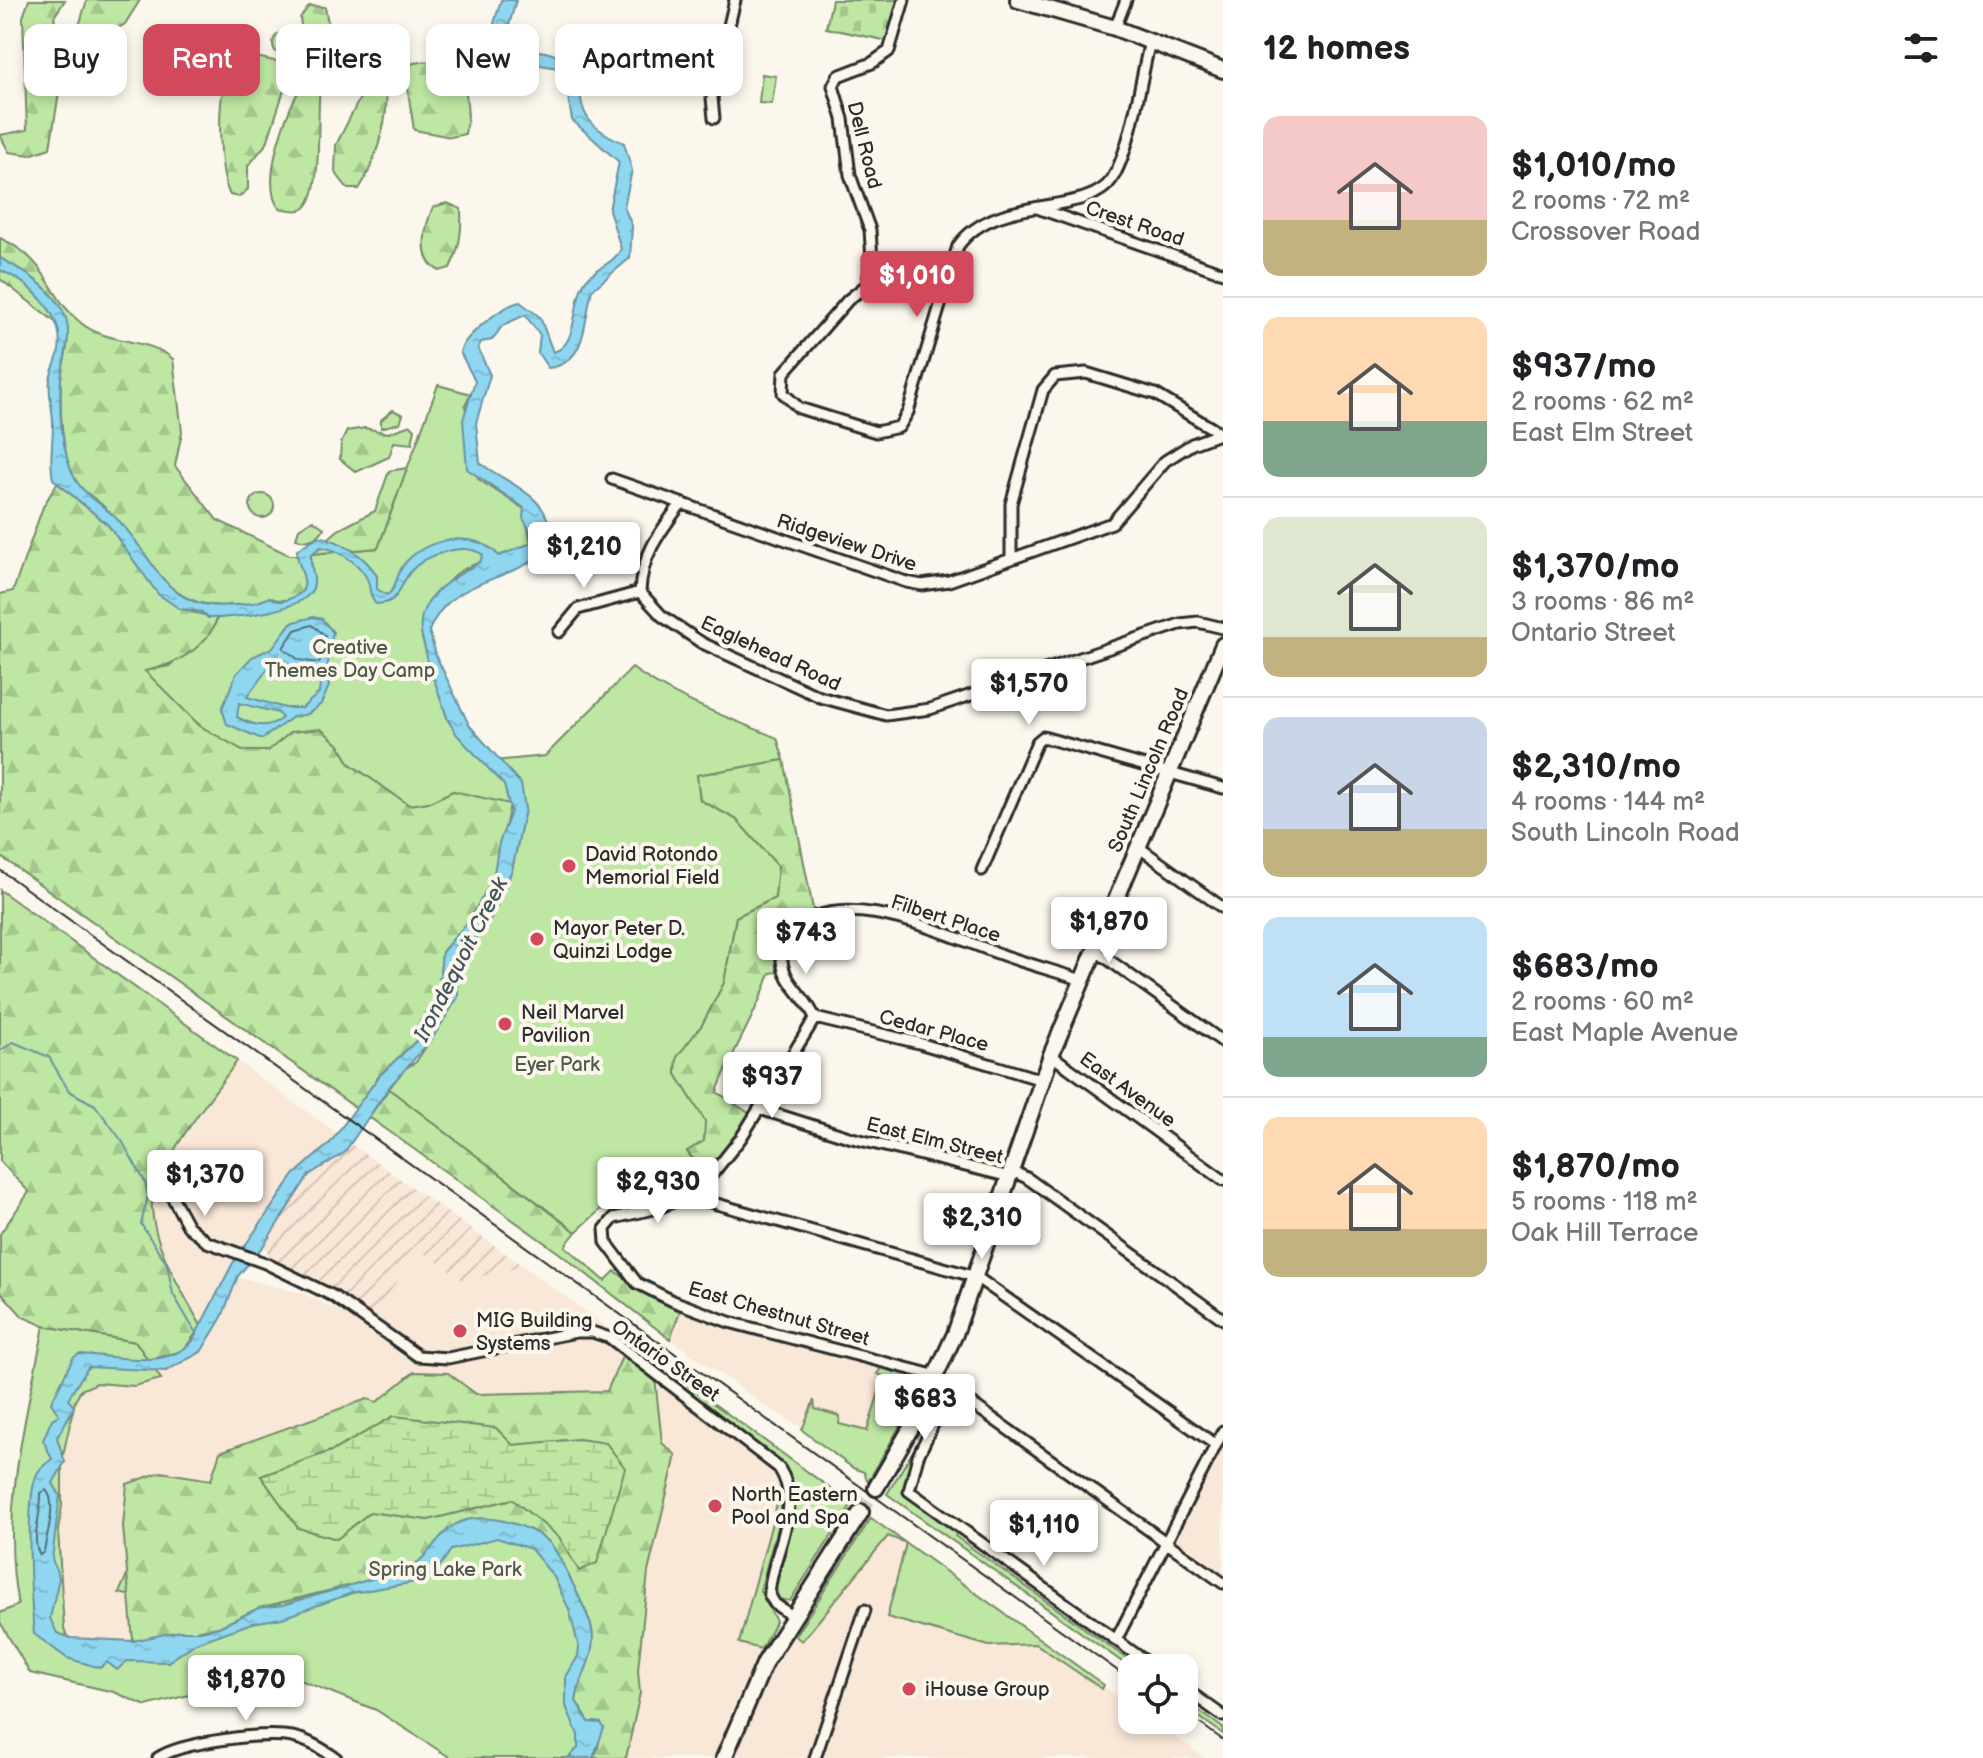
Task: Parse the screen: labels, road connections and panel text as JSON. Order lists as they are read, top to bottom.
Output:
{
  "streets": {
    "street": [
      "Dell Road",
      "Crest Road",
      "Ridgeview Drive",
      "Eaglehead Road",
      "South Lincoln Road",
      "Filbert Place",
      "Cedar Place",
      "East Avenue",
      "East Elm Street",
      "East Chestnut Street",
      "Ontario Street"
    ]
  },
  "crossings": [
    ["South Lincoln Road", "Filbert Place"],
    ["South Lincoln Road", "Cedar Place"],
    ["South Lincoln Road", "East Avenue"],
    ["South Lincoln Road", "East Elm Street"],
    ["South Lincoln Road", "East Chestnut Street"],
    ["Filbert Place", "Cedar Place"]
  ],
  "water": ["Irondequoit Creek"],
  "parks": ["Creative Themes Day Camp", "Eyer Park", "Spring Lake Park"],
  "places": [
    "David Rotondo Memorial Field",
    "Mayor Peter D. Quinzi Lodge",
    "Neil Marvel Pavilion",
    "MIG Building Systems",
    "North Eastern Pool and Spa",
    "iHouse Group"
  ],
  "page": {
    "heading": "12 homes",
    "chip": [
      "Buy",
      "Rent",
      "Filters",
      "New",
      "Apartment"
    ],
    "list": [
      {
        "name": "$1,010/mo",
        "note": "2 rooms · 72 m² · Crossover Road"
      },
      {
        "name": "$937/mo",
        "note": "2 rooms · 62 m² · East Elm Street"
      },
      {
        "name": "$1,370/mo",
        "note": "3 rooms · 86 m² · Ontario Street"
      },
      {
        "name": "$2,310/mo",
        "note": "4 rooms · 144 m² · South Lincoln Road"
      },
      {
        "name": "$683/mo",
        "note": "2 rooms · 60 m² · East Maple Avenue"
      },
      {
        "name": "$1,870/mo",
        "note": "5 rooms · 118 m² · Oak Hill Terrace"
      }
    ],
    "price": [
      "$1,010",
      "$1,210",
      "$1,570",
      "$1,870",
      "$743",
      "$937",
      "$1,370",
      "$2,930",
      "$2,310",
      "$683",
      "$1,110",
      "$1,870"
    ]
  }
}
